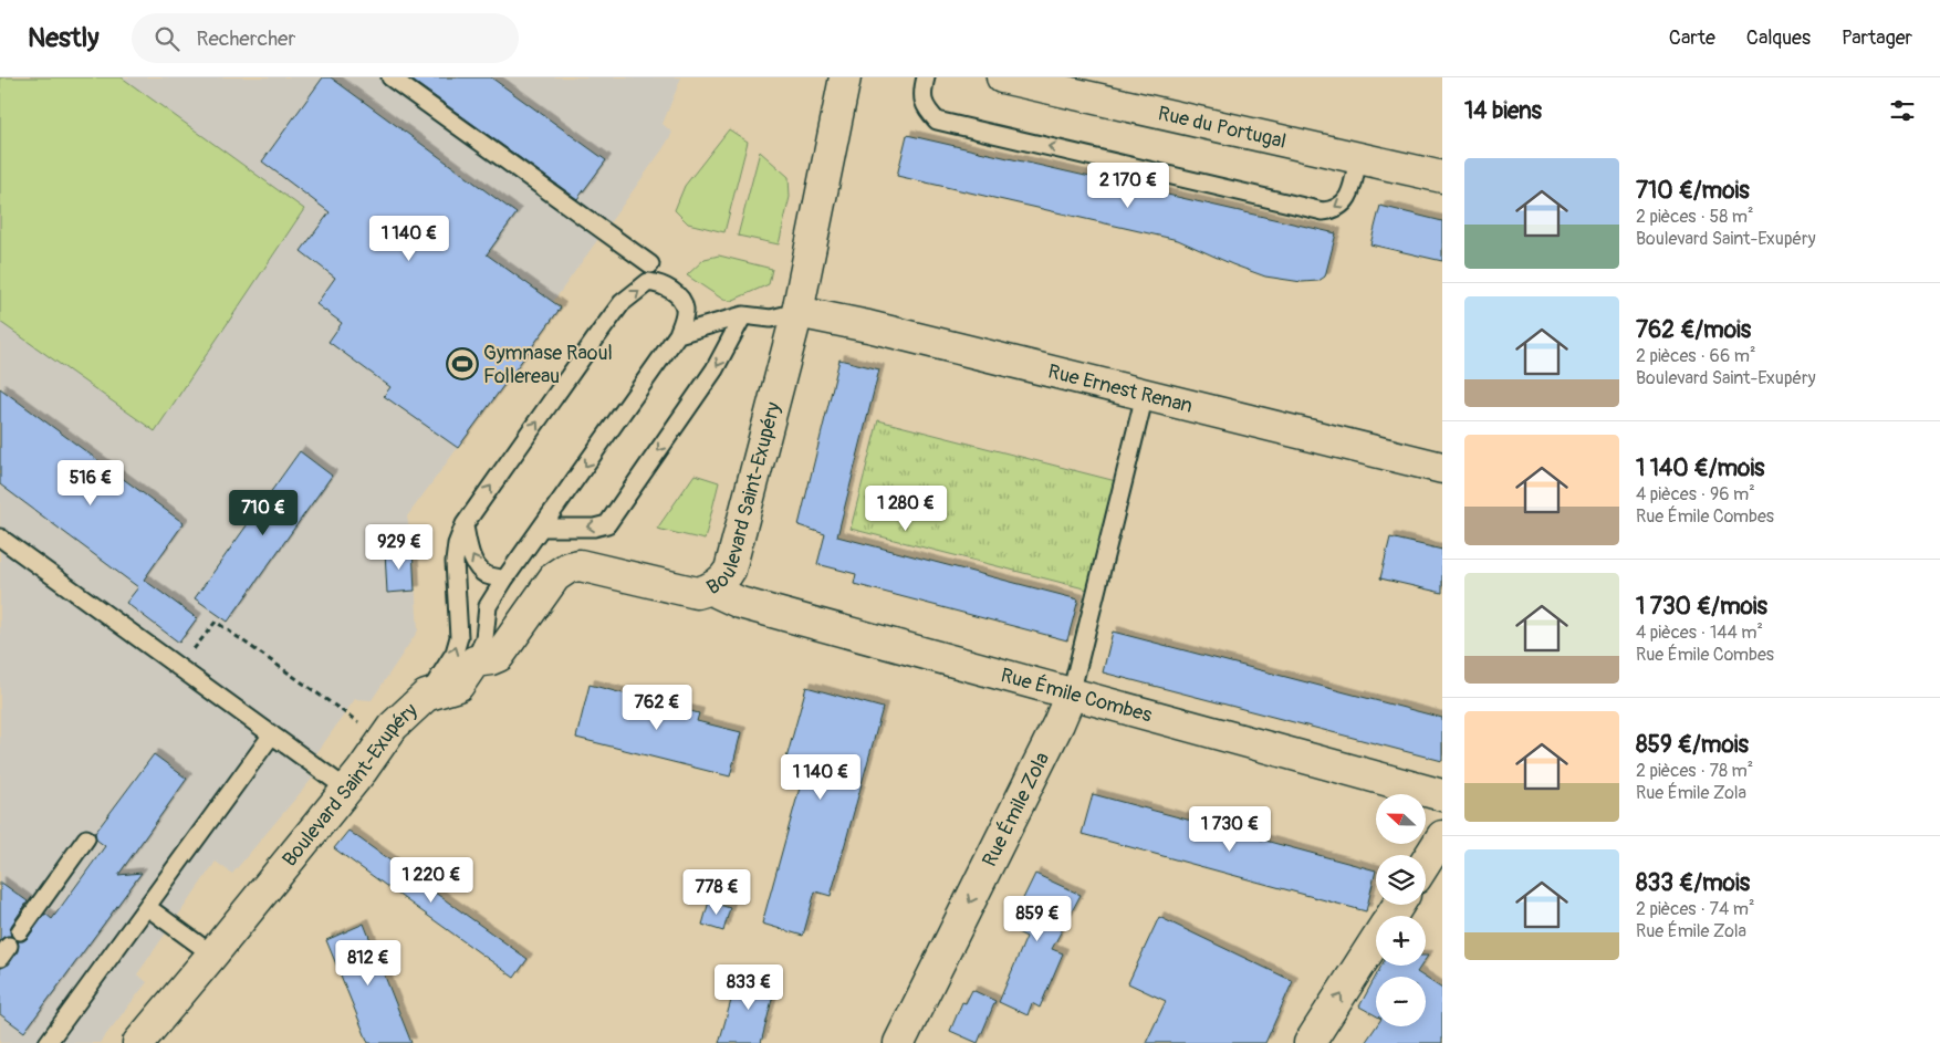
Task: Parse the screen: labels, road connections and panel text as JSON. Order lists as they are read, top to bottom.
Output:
{
  "streets": {
    "street": [
      "Rue du Portugal",
      "Rue Ernest Renan",
      "Boulevard Saint-Exupéry",
      "Rue Émile Combes",
      "Rue Émile Zola"
    ]
  },
  "crossings": [
    ["Rue Ernest Renan", "Boulevard Saint-Exupéry"],
    ["Boulevard Saint-Exupéry", "Rue Émile Combes"],
    ["Rue Émile Combes", "Rue Émile Zola"]
  ],
  "one_way": ["Rue Émile Zola"],
  "places": {
    "sports": ["Gymnase Raoul Follereau"]
  },
  "north": "left",
  "page": {
    "header": "Nestly",
    "search": "Rechercher",
    "nav": ["Carte", "Calques", "Partager"],
    "heading": "14 biens",
    "list": [
      {
        "name": "710 €/mois",
        "note": "2 pièces · 58 m² · Boulevard Saint-Exupéry"
      },
      {
        "name": "762 €/mois",
        "note": "2 pièces · 66 m² · Boulevard Saint-Exupéry"
      },
      {
        "name": "1 140 €/mois",
        "note": "4 pièces · 96 m² · Rue Émile Combes"
      },
      {
        "name": "1 730 €/mois",
        "note": "4 pièces · 144 m² · Rue Émile Combes"
      },
      {
        "name": "859 €/mois",
        "note": "2 pièces · 78 m² · Rue Émile Zola"
      },
      {
        "name": "833 €/mois",
        "note": "2 pièces · 74 m² · Rue Émile Zola"
      }
    ],
    "price": [
      "2 170 €",
      "1 140 €",
      "516 €",
      "1 280 €",
      "710 €",
      "929 €",
      "762 €",
      "1 140 €",
      "1 730 €",
      "1 220 €",
      "778 €",
      "859 €",
      "812 €",
      "833 €"
    ],
    "map_buttons": ["+", "−"]
  }
}
